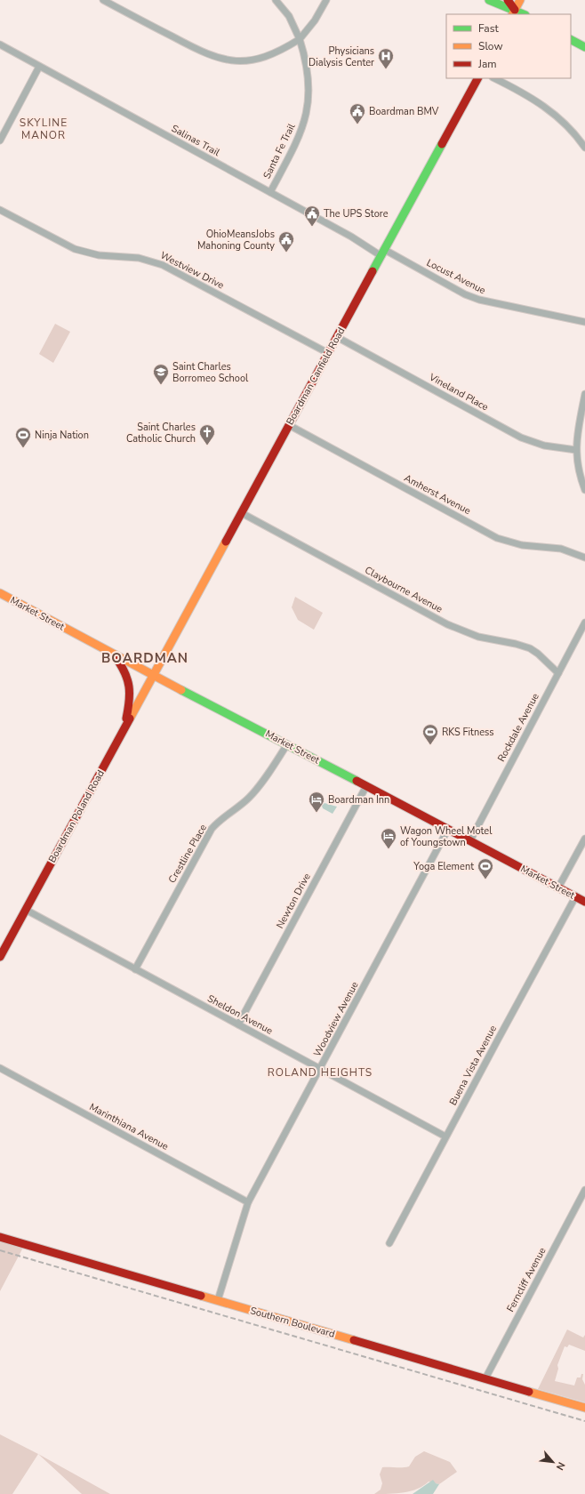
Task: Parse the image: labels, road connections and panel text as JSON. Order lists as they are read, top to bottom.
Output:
{
  "streets": {
    "main road": [
      "Boardman Canfield Road",
      "Market Street",
      "Boardman Poland Road",
      "Southern Boulevard"
    ],
    "street": [
      "Salinas Trail",
      "Santa Fe Trail",
      "Westview Drive",
      "Locust Avenue",
      "Vineland Place",
      "Amherst Avenue",
      "Claybourne Avenue",
      "Rockdale Avenue",
      "Crestline Place",
      "Newton Drive",
      "Sheldon Avenue",
      "Woodview Avenue",
      "Buena Vista Avenue",
      "Marinthiana Avenue",
      "Ferncliff Avenue"
    ]
  },
  "crossings": [
    ["Salinas Trail", "Santa Fe Trail"],
    ["Salinas Trail", "Locust Avenue"],
    ["Salinas Trail", "Boardman Canfield Road"],
    ["Westview Drive", "Boardman Canfield Road"],
    ["Locust Avenue", "Boardman Canfield Road"],
    ["Boardman Canfield Road", "Vineland Place"],
    ["Boardman Canfield Road", "Amherst Avenue"],
    ["Boardman Canfield Road", "Claybourne Avenue"],
    ["Boardman Canfield Road", "Market Street"],
    ["Boardman Canfield Road", "Boardman Poland Road"],
    ["Claybourne Avenue", "Rockdale Avenue"],
    ["Market Street", "Rockdale Avenue"],
    ["Market Street", "Boardman Poland Road"],
    ["Market Street", "Crestline Place"],
    ["Market Street", "Newton Drive"],
    ["Market Street", "Woodview Avenue"],
    ["Market Street", "Buena Vista Avenue"],
    ["Boardman Poland Road", "Sheldon Avenue"],
    ["Crestline Place", "Sheldon Avenue"],
    ["Newton Drive", "Sheldon Avenue"],
    ["Sheldon Avenue", "Woodview Avenue"],
    ["Sheldon Avenue", "Buena Vista Avenue"],
    ["Woodview Avenue", "Marinthiana Avenue"],
    ["Woodview Avenue", "Southern Boulevard"],
    ["Ferncliff Avenue", "Southern Boulevard"]
  ],
  "districts": ["SKYLINE MANOR", "BOARDMAN", "ROLAND HEIGHTS"],
  "places": {
    "hospital": ["Physicians Dialysis Center"],
    "public building": ["Boardman BMV", "The UPS Store", "OhioMeansJobs Mahoning County"],
    "school or university": ["Saint Charles Borromeo School"],
    "church": ["Saint Charles Catholic Church"],
    "sports": ["Ninja Nation", "RKS Fitness", "Yoga Element"],
    "hotel": ["Boardman Inn", "Wagon Wheel Motel of Youngstown"]
  },
  "legend": ["Fast", "Slow", "Jam"],
  "north": "bottom right"
}
